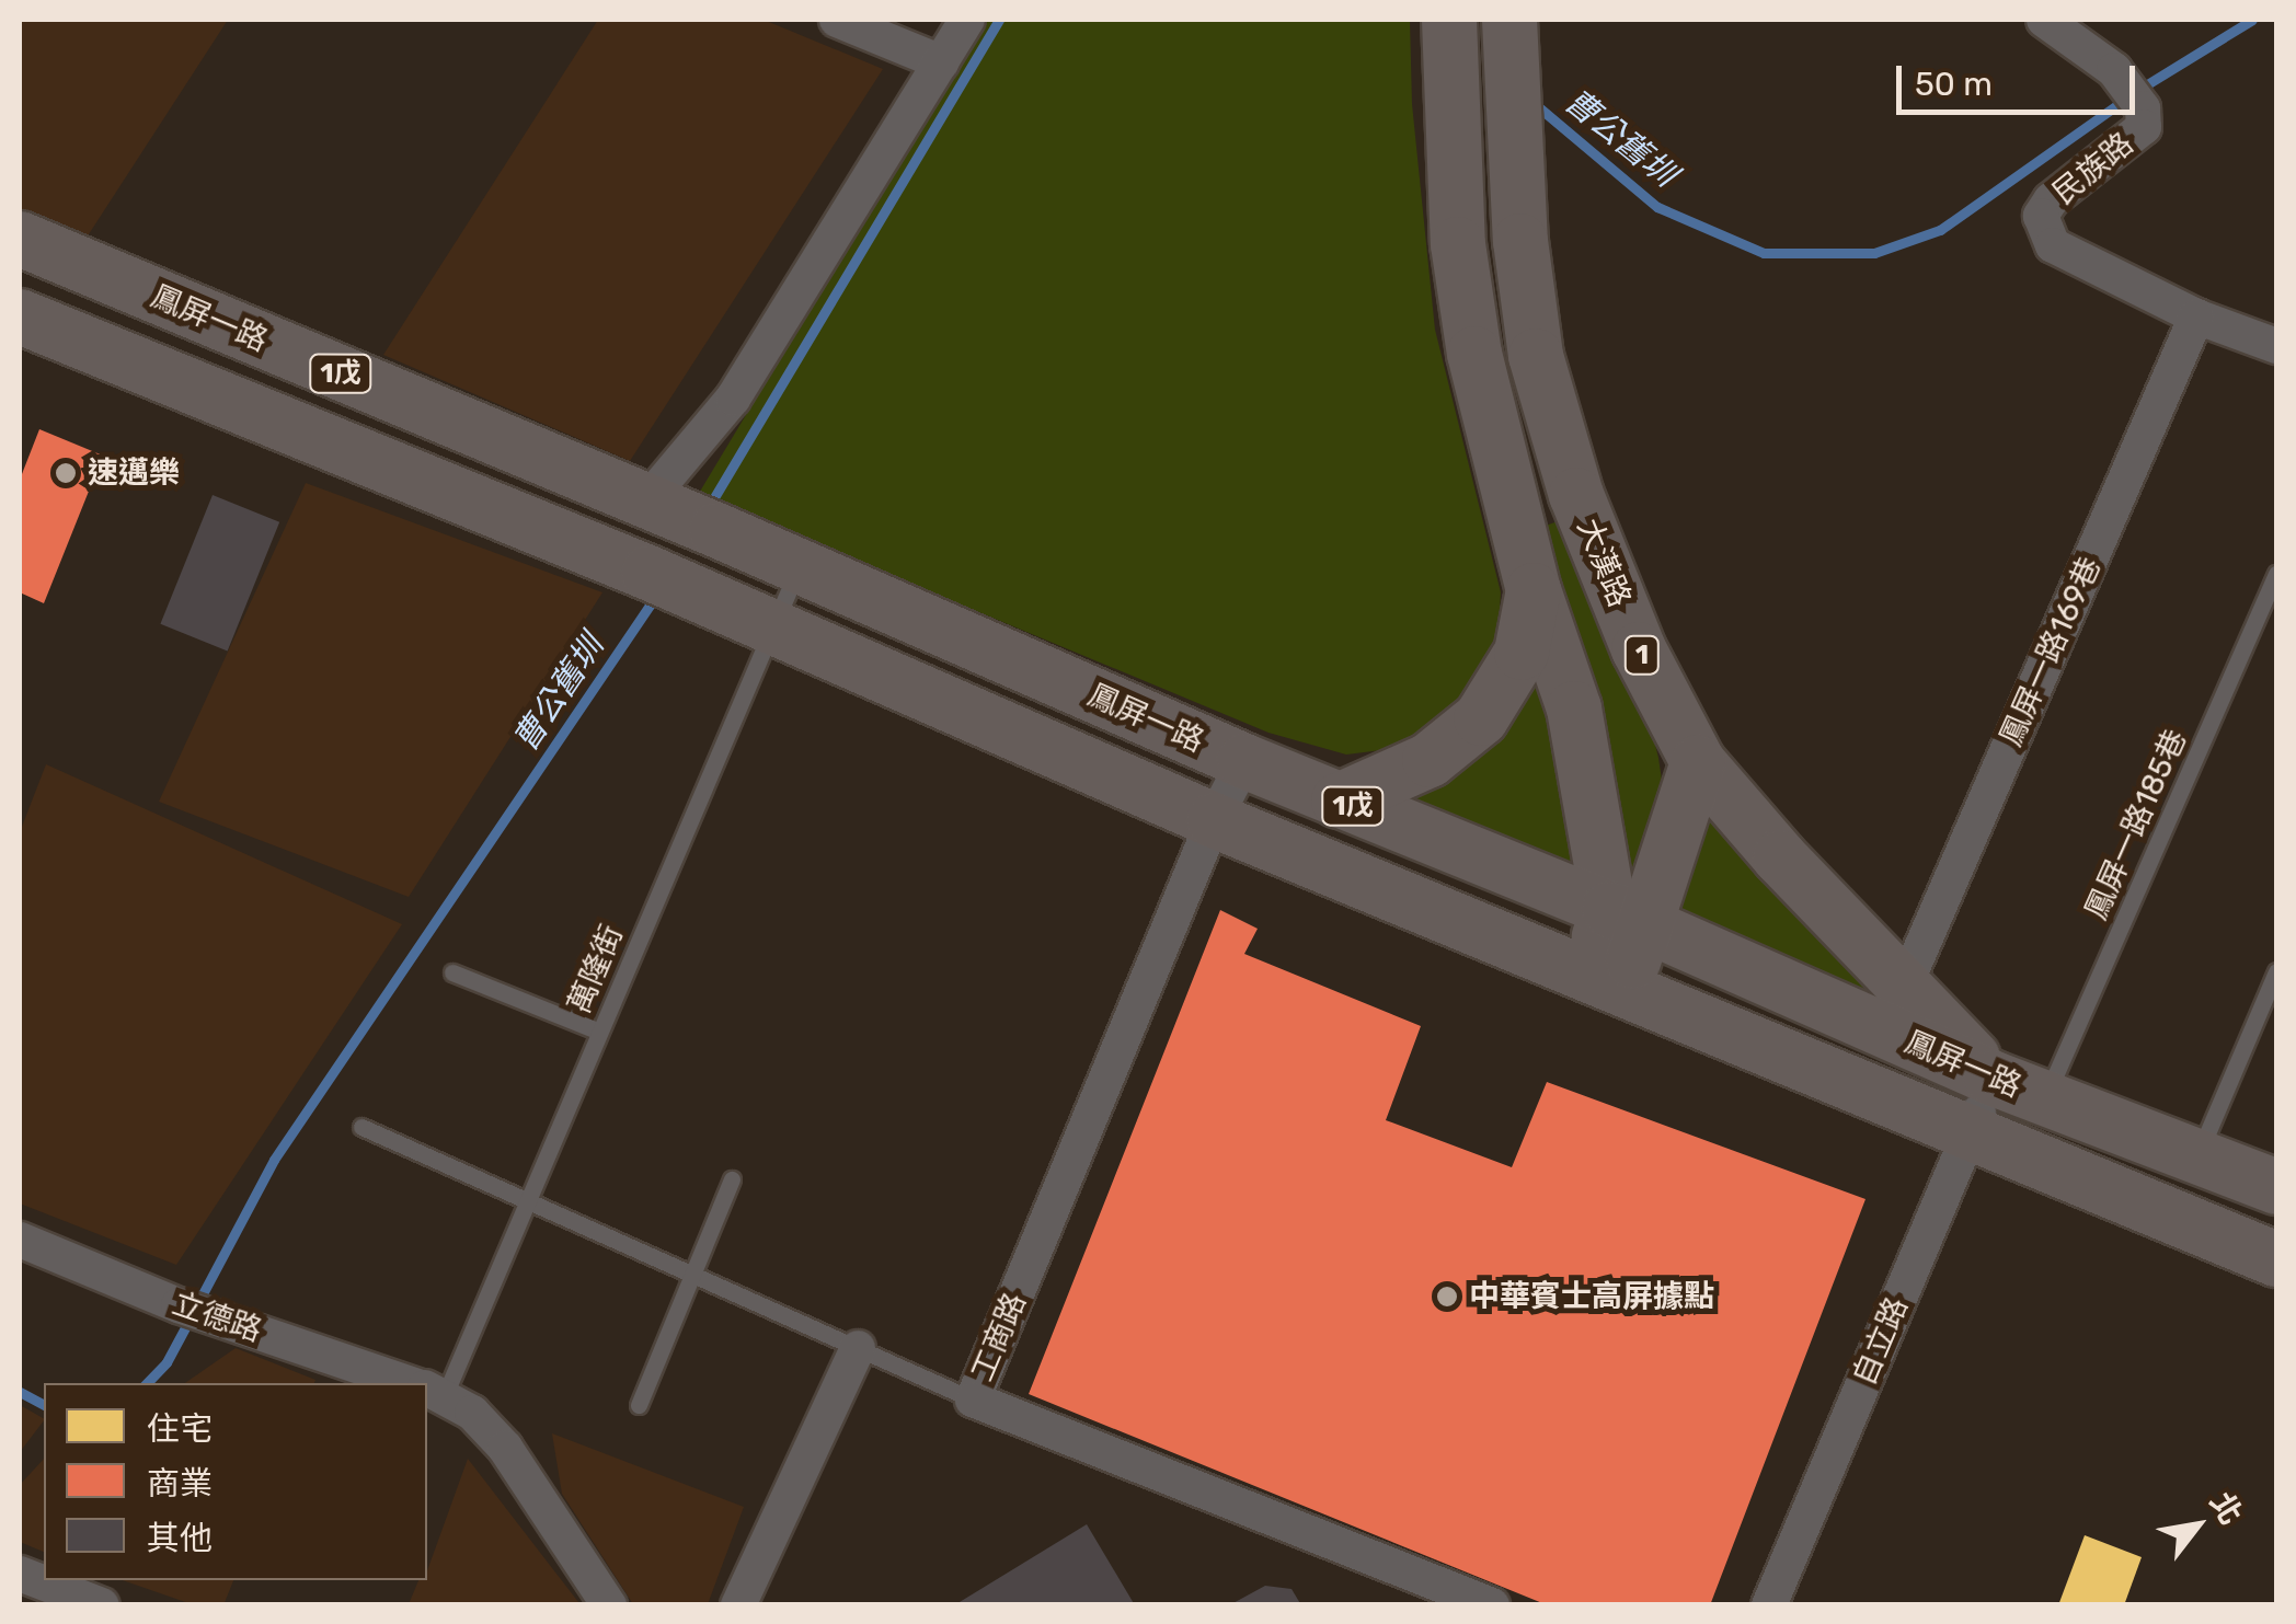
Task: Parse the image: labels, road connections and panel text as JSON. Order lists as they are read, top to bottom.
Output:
{
  "streets": {
    "main road": [
      "鳳屏一路",
      "1戊",
      "大漢路",
      "1"
    ],
    "street": [
      "民族路",
      "鳳屏一路169巷",
      "立德路",
      "工商路",
      "自立路"
    ],
    "lane": ["鳳屏一路185巷", "萬隆街"]
  },
  "crossings": [
    ["民族路", "鳳屏一路169巷"],
    ["鳳屏一路", "大漢路"],
    ["鳳屏一路", "鳳屏一路185巷"],
    ["鳳屏一路", "萬隆街"],
    ["鳳屏一路", "工商路"],
    ["鳳屏一路", "自立路"],
    ["大漢路", "鳳屏一路169巷"],
    ["大漢路", "自立路"],
    ["萬隆街", "立德路"]
  ],
  "water": ["曹公舊圳"],
  "places": ["速邁樂", "中華賓士高屏據點"],
  "legend": ["住宅", "商業", "其他"],
  "scale_bar": "50 m",
  "north": "top right"
}
